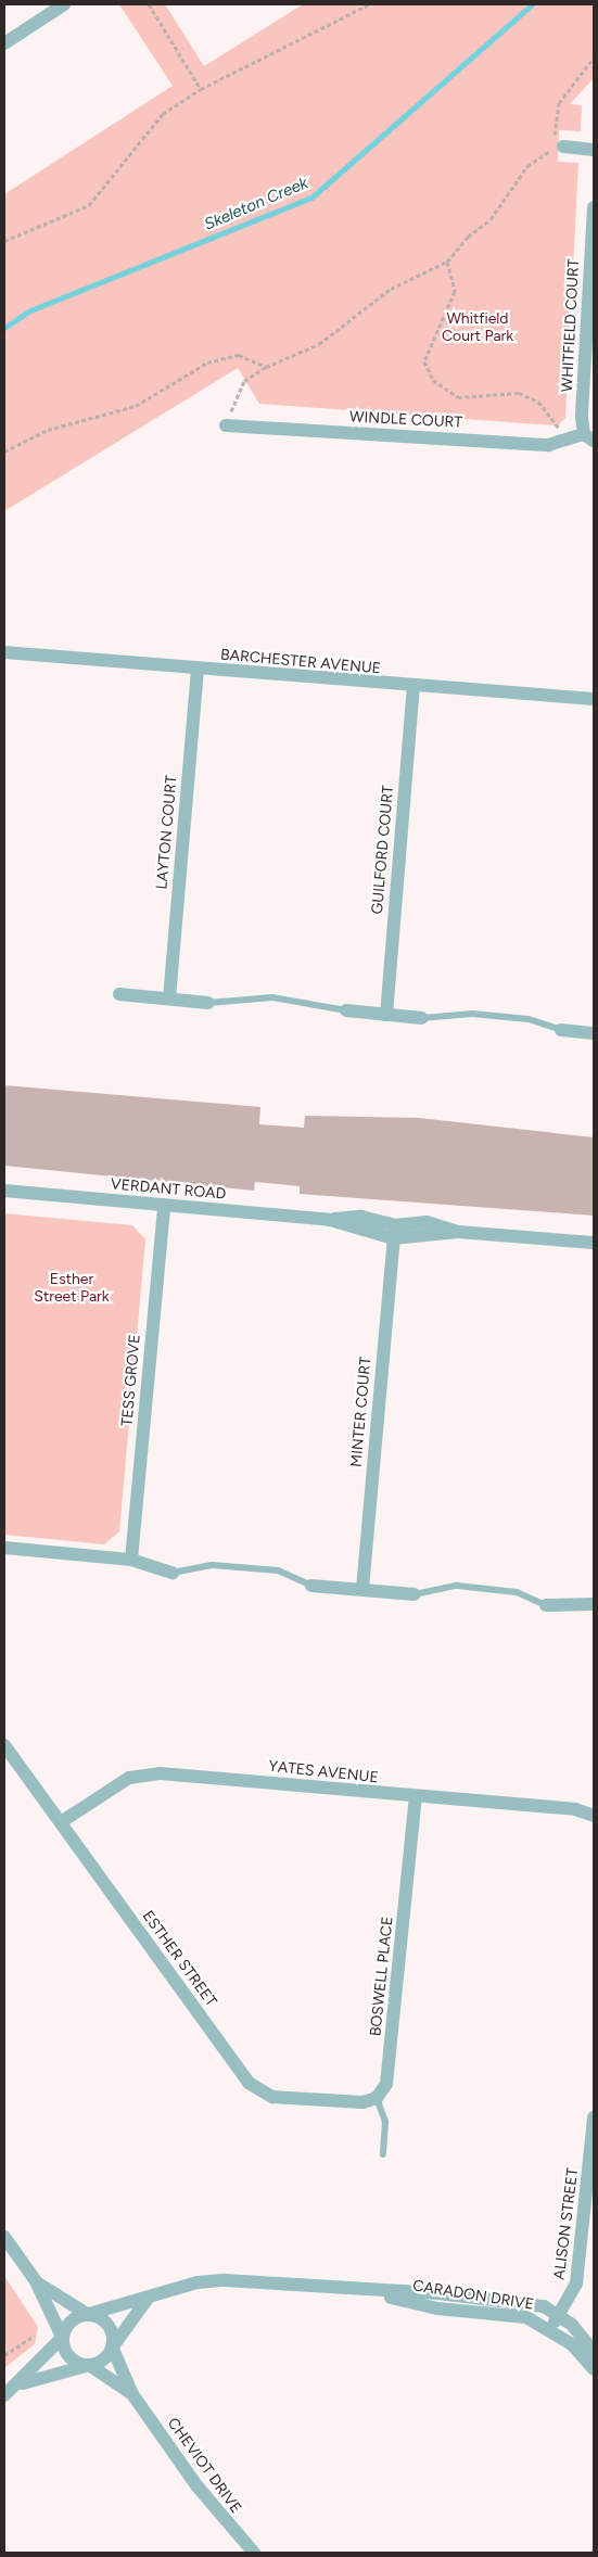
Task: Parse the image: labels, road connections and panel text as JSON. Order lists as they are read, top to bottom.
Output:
{
  "streets": {
    "street": [
      "WHITFIELD COURT",
      "WINDLE COURT",
      "BARCHESTER AVENUE",
      "LAYTON COURT",
      "GUILFORD COURT",
      "VERDANT ROAD",
      "TESS GROVE",
      "MINTER COURT",
      "YATES AVENUE",
      "ESTHER STREET",
      "BOSWELL PLACE",
      "ALISON STREET",
      "CARADON DRIVE",
      "CHEVIOT DRIVE"
    ]
  },
  "crossings": [
    ["WHITFIELD COURT", "WINDLE COURT"],
    ["BARCHESTER AVENUE", "LAYTON COURT"],
    ["BARCHESTER AVENUE", "GUILFORD COURT"],
    ["VERDANT ROAD", "TESS GROVE"],
    ["VERDANT ROAD", "MINTER COURT"],
    ["YATES AVENUE", "ESTHER STREET"],
    ["YATES AVENUE", "BOSWELL PLACE"],
    ["ESTHER STREET", "BOSWELL PLACE"],
    ["ALISON STREET", "CARADON DRIVE"],
    ["CARADON DRIVE", "CHEVIOT DRIVE"]
  ],
  "water": ["Skeleton Creek"],
  "parks": ["Whitfield Court Park", "Esther Street Park"]
}
